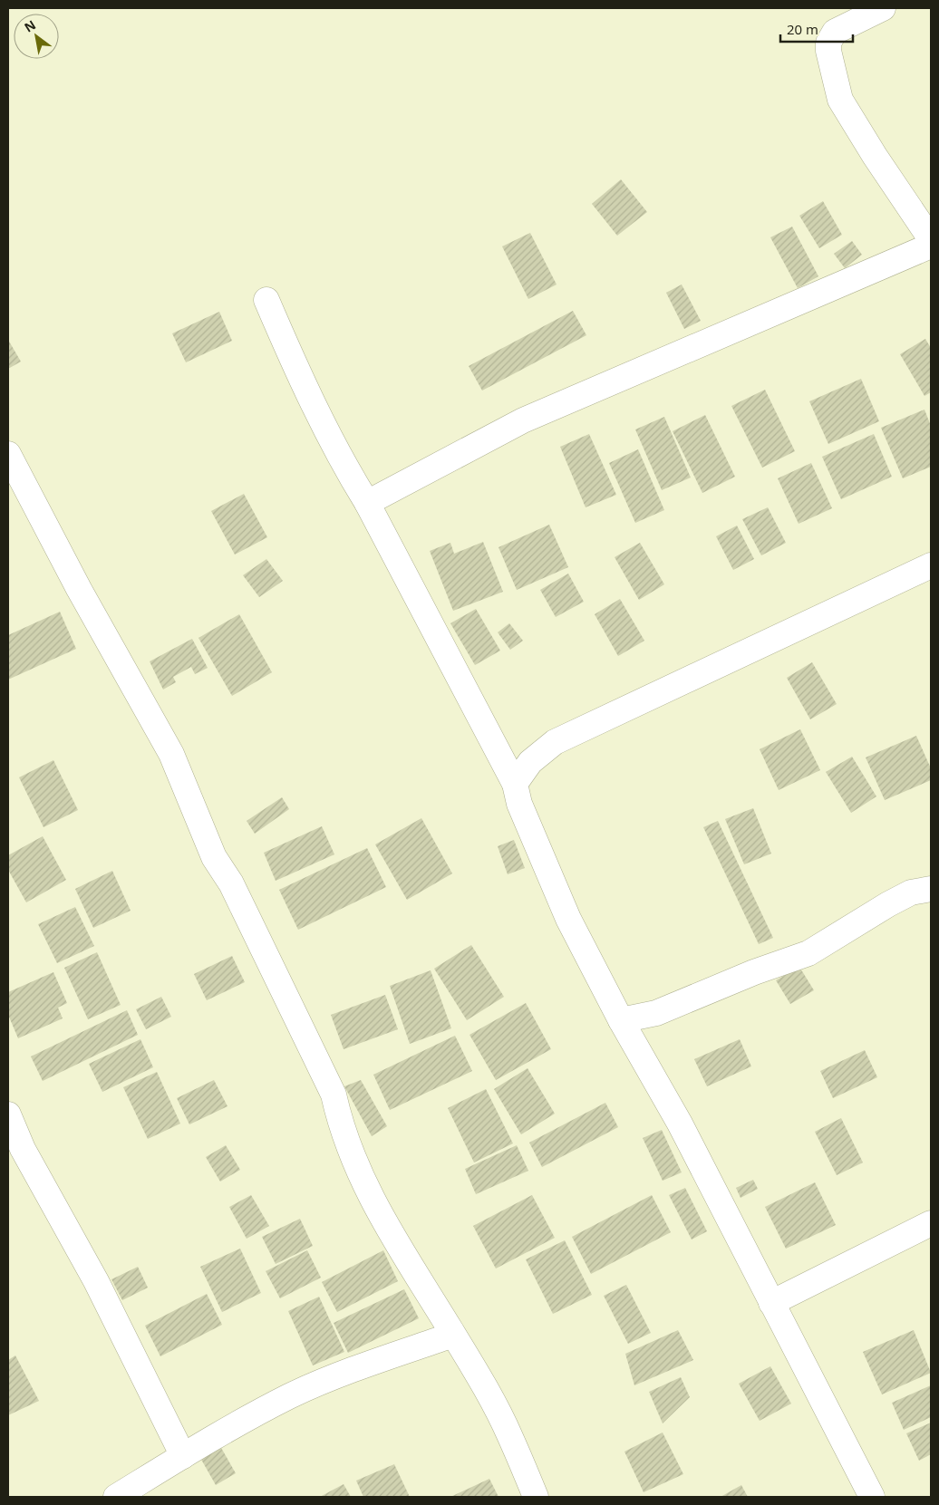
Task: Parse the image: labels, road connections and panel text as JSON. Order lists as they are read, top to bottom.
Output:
{
  "scale_bar": "20 m",
  "north": "top left"
}
